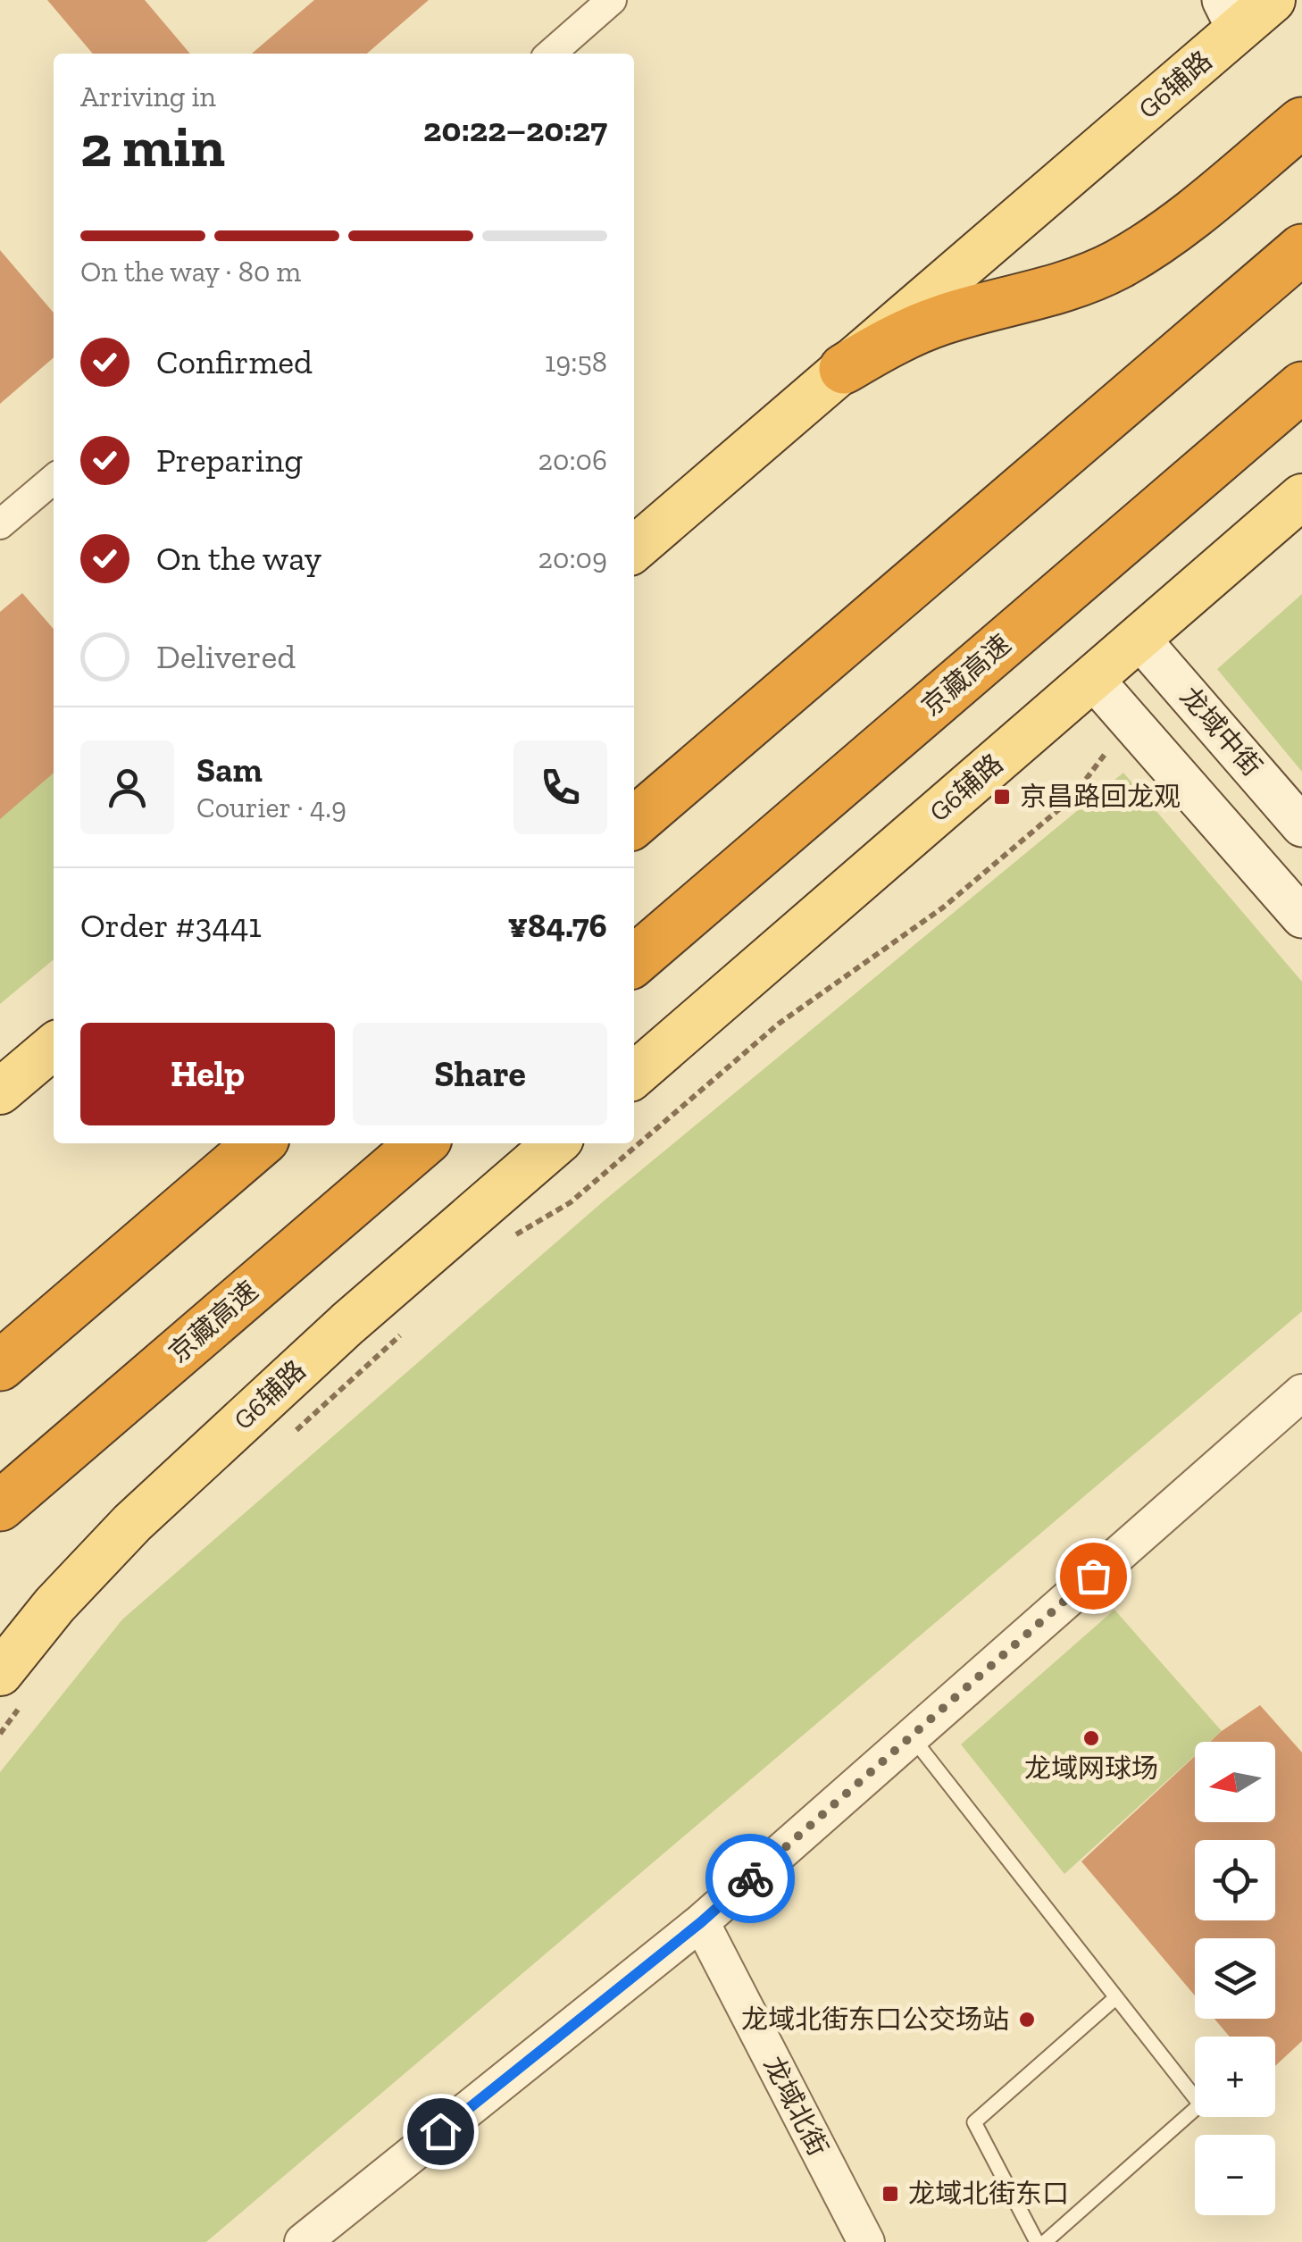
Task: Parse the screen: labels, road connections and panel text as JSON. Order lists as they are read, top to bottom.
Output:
{
  "streets": {
    "highway": ["京藏高速"],
    "main road": ["G6辅路", "龙域中街"],
    "street": ["龙域北街"]
  },
  "crossings": [
    ["G6辅路", "龙域中街"]
  ],
  "places": {
    "transit": ["京昌路回龙观", "龙域北街东口"],
    "other": ["龙域网球场", "龙域北街东口公交场站"]
  },
  "north": "left",
  "page": {
    "heading": ["2 min", "Arriving in", "20:22–20:27"],
    "panel": [
      "Sam",
      "Courier · 4.9",
      "Order #3441",
      "¥84.76"
    ],
    "bar": "On the way · 80 m",
    "list": [
      ["Confirmed", "19:58"],
      ["Preparing", "20:06"],
      ["On the way", "20:09"],
      "Delivered"
    ],
    "buttons": ["Help", "Share"],
    "map_buttons": ["+", "−"]
  }
}
